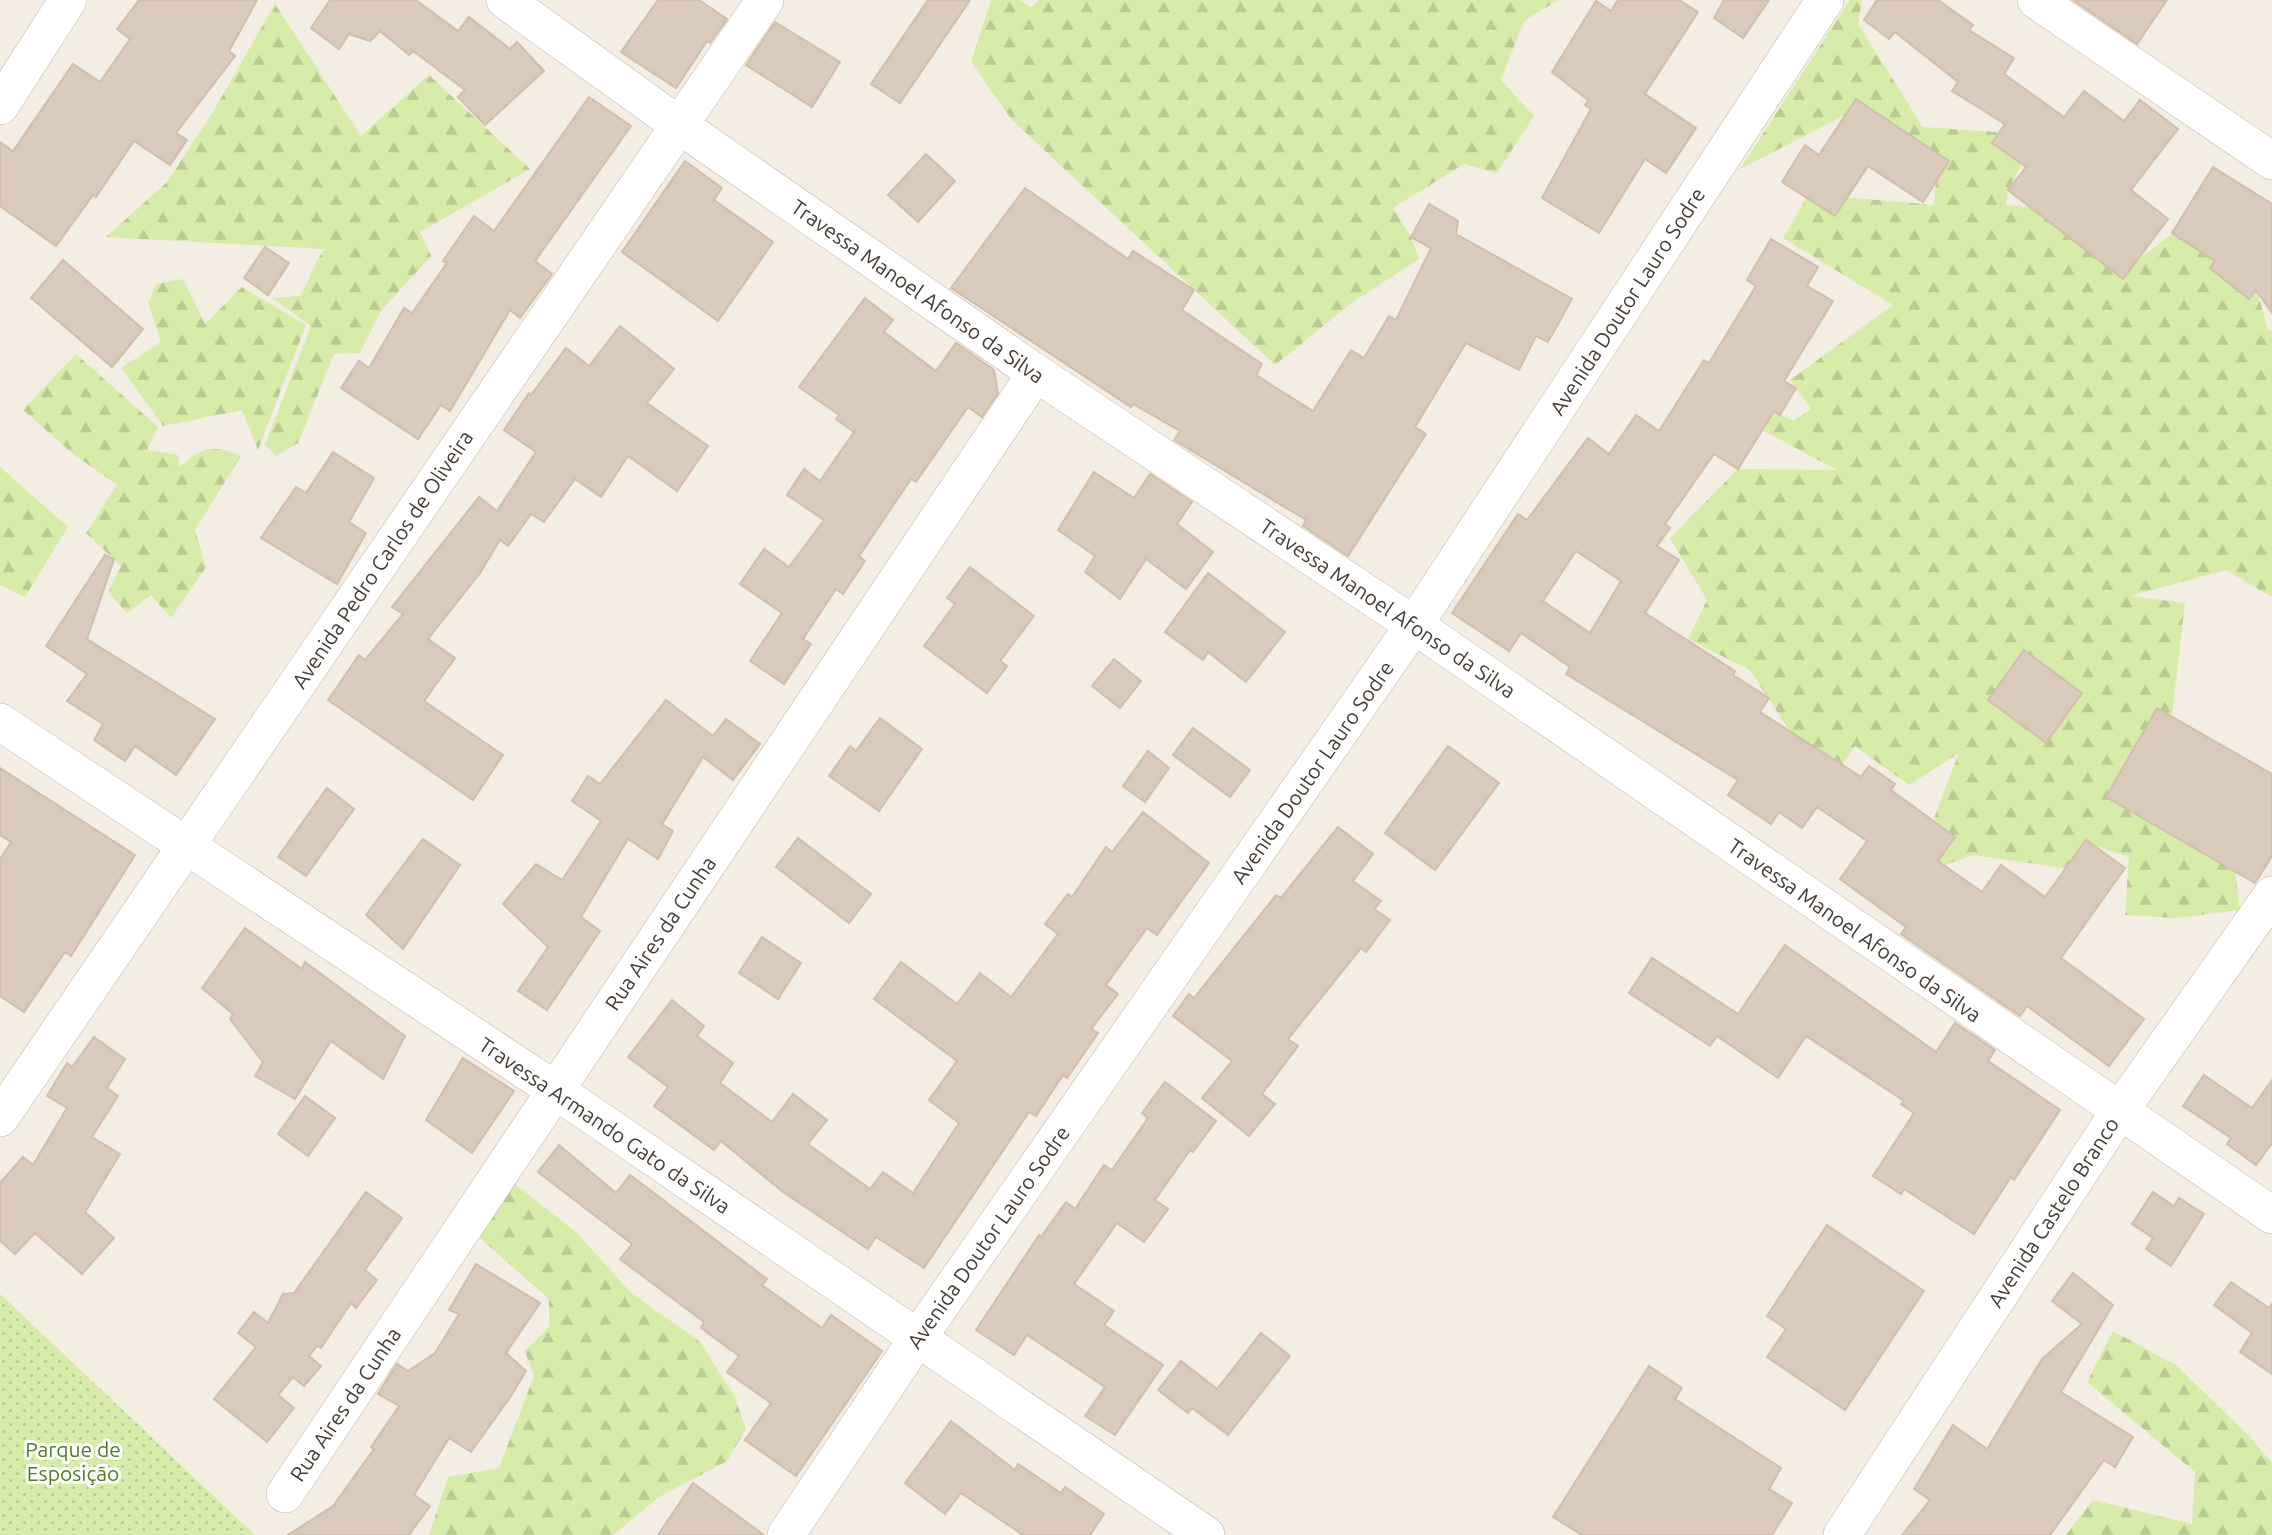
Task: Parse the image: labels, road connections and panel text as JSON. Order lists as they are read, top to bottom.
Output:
{
  "streets": {
    "street": [
      "Travessa Manoel Afonso da Silva",
      "Avenida Doutor Lauro Sodre",
      "Avenida Pedro Carlos de Oliveira",
      "Rua Aires da Cunha",
      "Travessa Armando Gato da Silva",
      "Avenida Castelo Branco"
    ]
  },
  "crossings": [
    ["Travessa Manoel Afonso da Silva", "Avenida Doutor Lauro Sodre"],
    ["Travessa Manoel Afonso da Silva", "Avenida Pedro Carlos de Oliveira"],
    ["Travessa Manoel Afonso da Silva", "Rua Aires da Cunha"],
    ["Travessa Manoel Afonso da Silva", "Avenida Castelo Branco"],
    ["Avenida Doutor Lauro Sodre", "Travessa Armando Gato da Silva"],
    ["Avenida Pedro Carlos de Oliveira", "Travessa Armando Gato da Silva"],
    ["Rua Aires da Cunha", "Travessa Armando Gato da Silva"]
  ],
  "parks": ["Parque de Esposição"]
}
